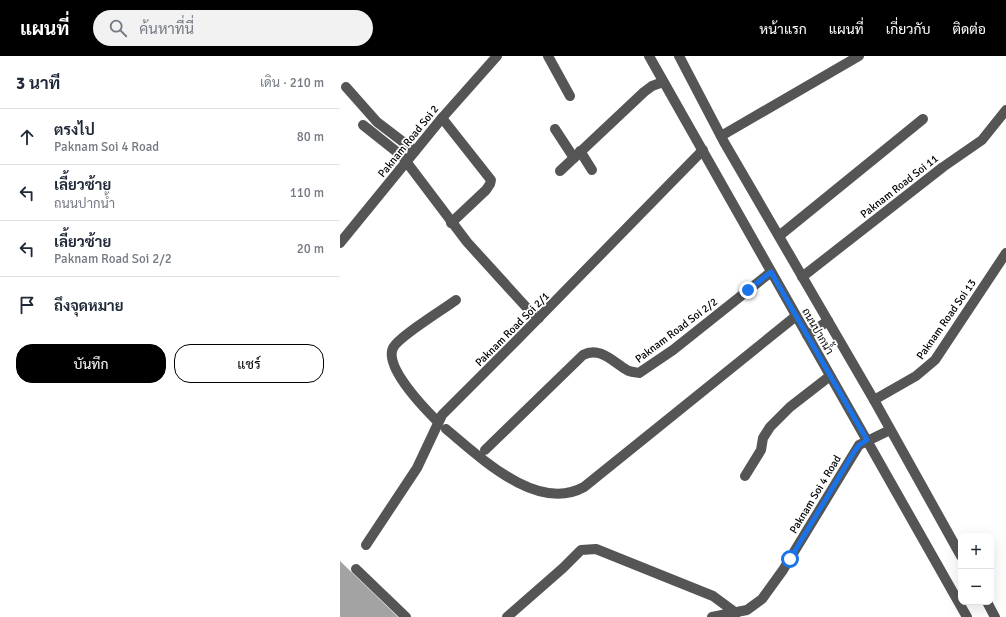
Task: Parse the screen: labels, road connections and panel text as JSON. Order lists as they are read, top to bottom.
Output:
{
  "streets": {
    "street": [
      "Paknam Road Soi 2",
      "Paknam Road Soi 11",
      "Paknam Road Soi 13",
      "Paknam Road Soi 2/1",
      "Paknam Road Soi 2/2",
      "ถนนปากน้ำ",
      "Paknam Soi 4 Road"
    ]
  },
  "crossings": [
    ["Paknam Road Soi 11", "ถนนปากน้ำ"],
    ["Paknam Road Soi 13", "ถนนปากน้ำ"],
    ["Paknam Road Soi 2/1", "ถนนปากน้ำ"],
    ["Paknam Road Soi 2/2", "ถนนปากน้ำ"],
    ["ถนนปากน้ำ", "Paknam Soi 4 Road"]
  ],
  "page": {
    "header": "แผนที่",
    "search": "ค้นหาที่นี่",
    "nav": [
      "หน้าแรก",
      "แผนที่",
      "เกี่ยวกับ",
      "ติดต่อ"
    ],
    "heading": ["3 นาที", "เดิน · 210 m"],
    "list": [
      ["ตรงไป", "Paknam Soi 4 Road", "80 m"],
      ["เลี้ยวซ้าย", "ถนนปากน้ำ", "110 m"],
      ["เลี้ยวซ้าย", "Paknam Road Soi 2/2", "20 m"],
      "ถึงจุดหมาย"
    ],
    "buttons": ["บันทึก", "แชร์"],
    "map_buttons": ["+", "−"]
  }
}
